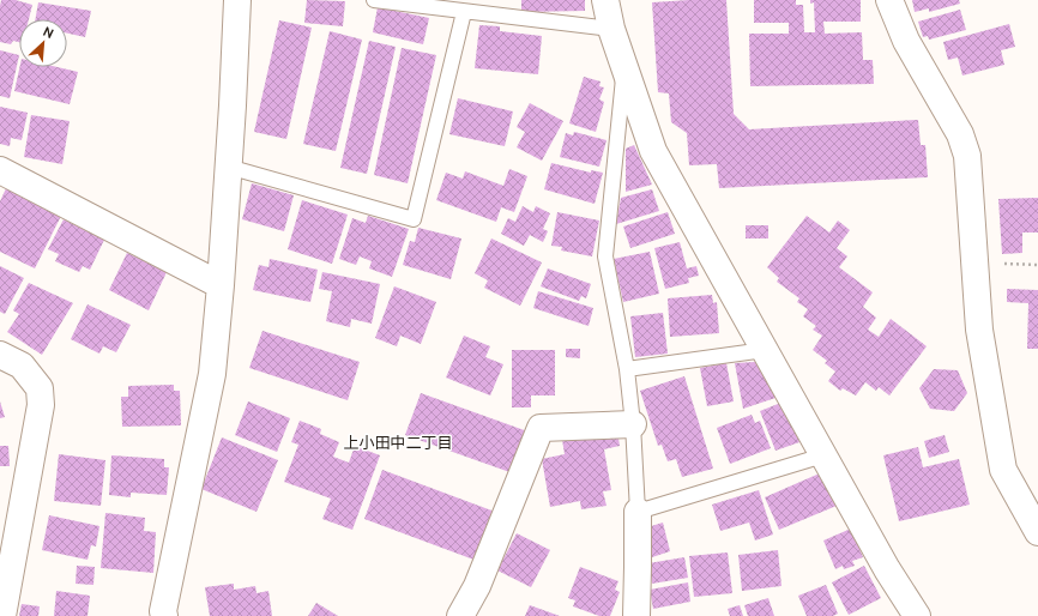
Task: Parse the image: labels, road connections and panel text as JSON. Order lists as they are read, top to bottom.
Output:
{
  "districts": ["上小田中二丁目"],
  "north": "top right"
}
